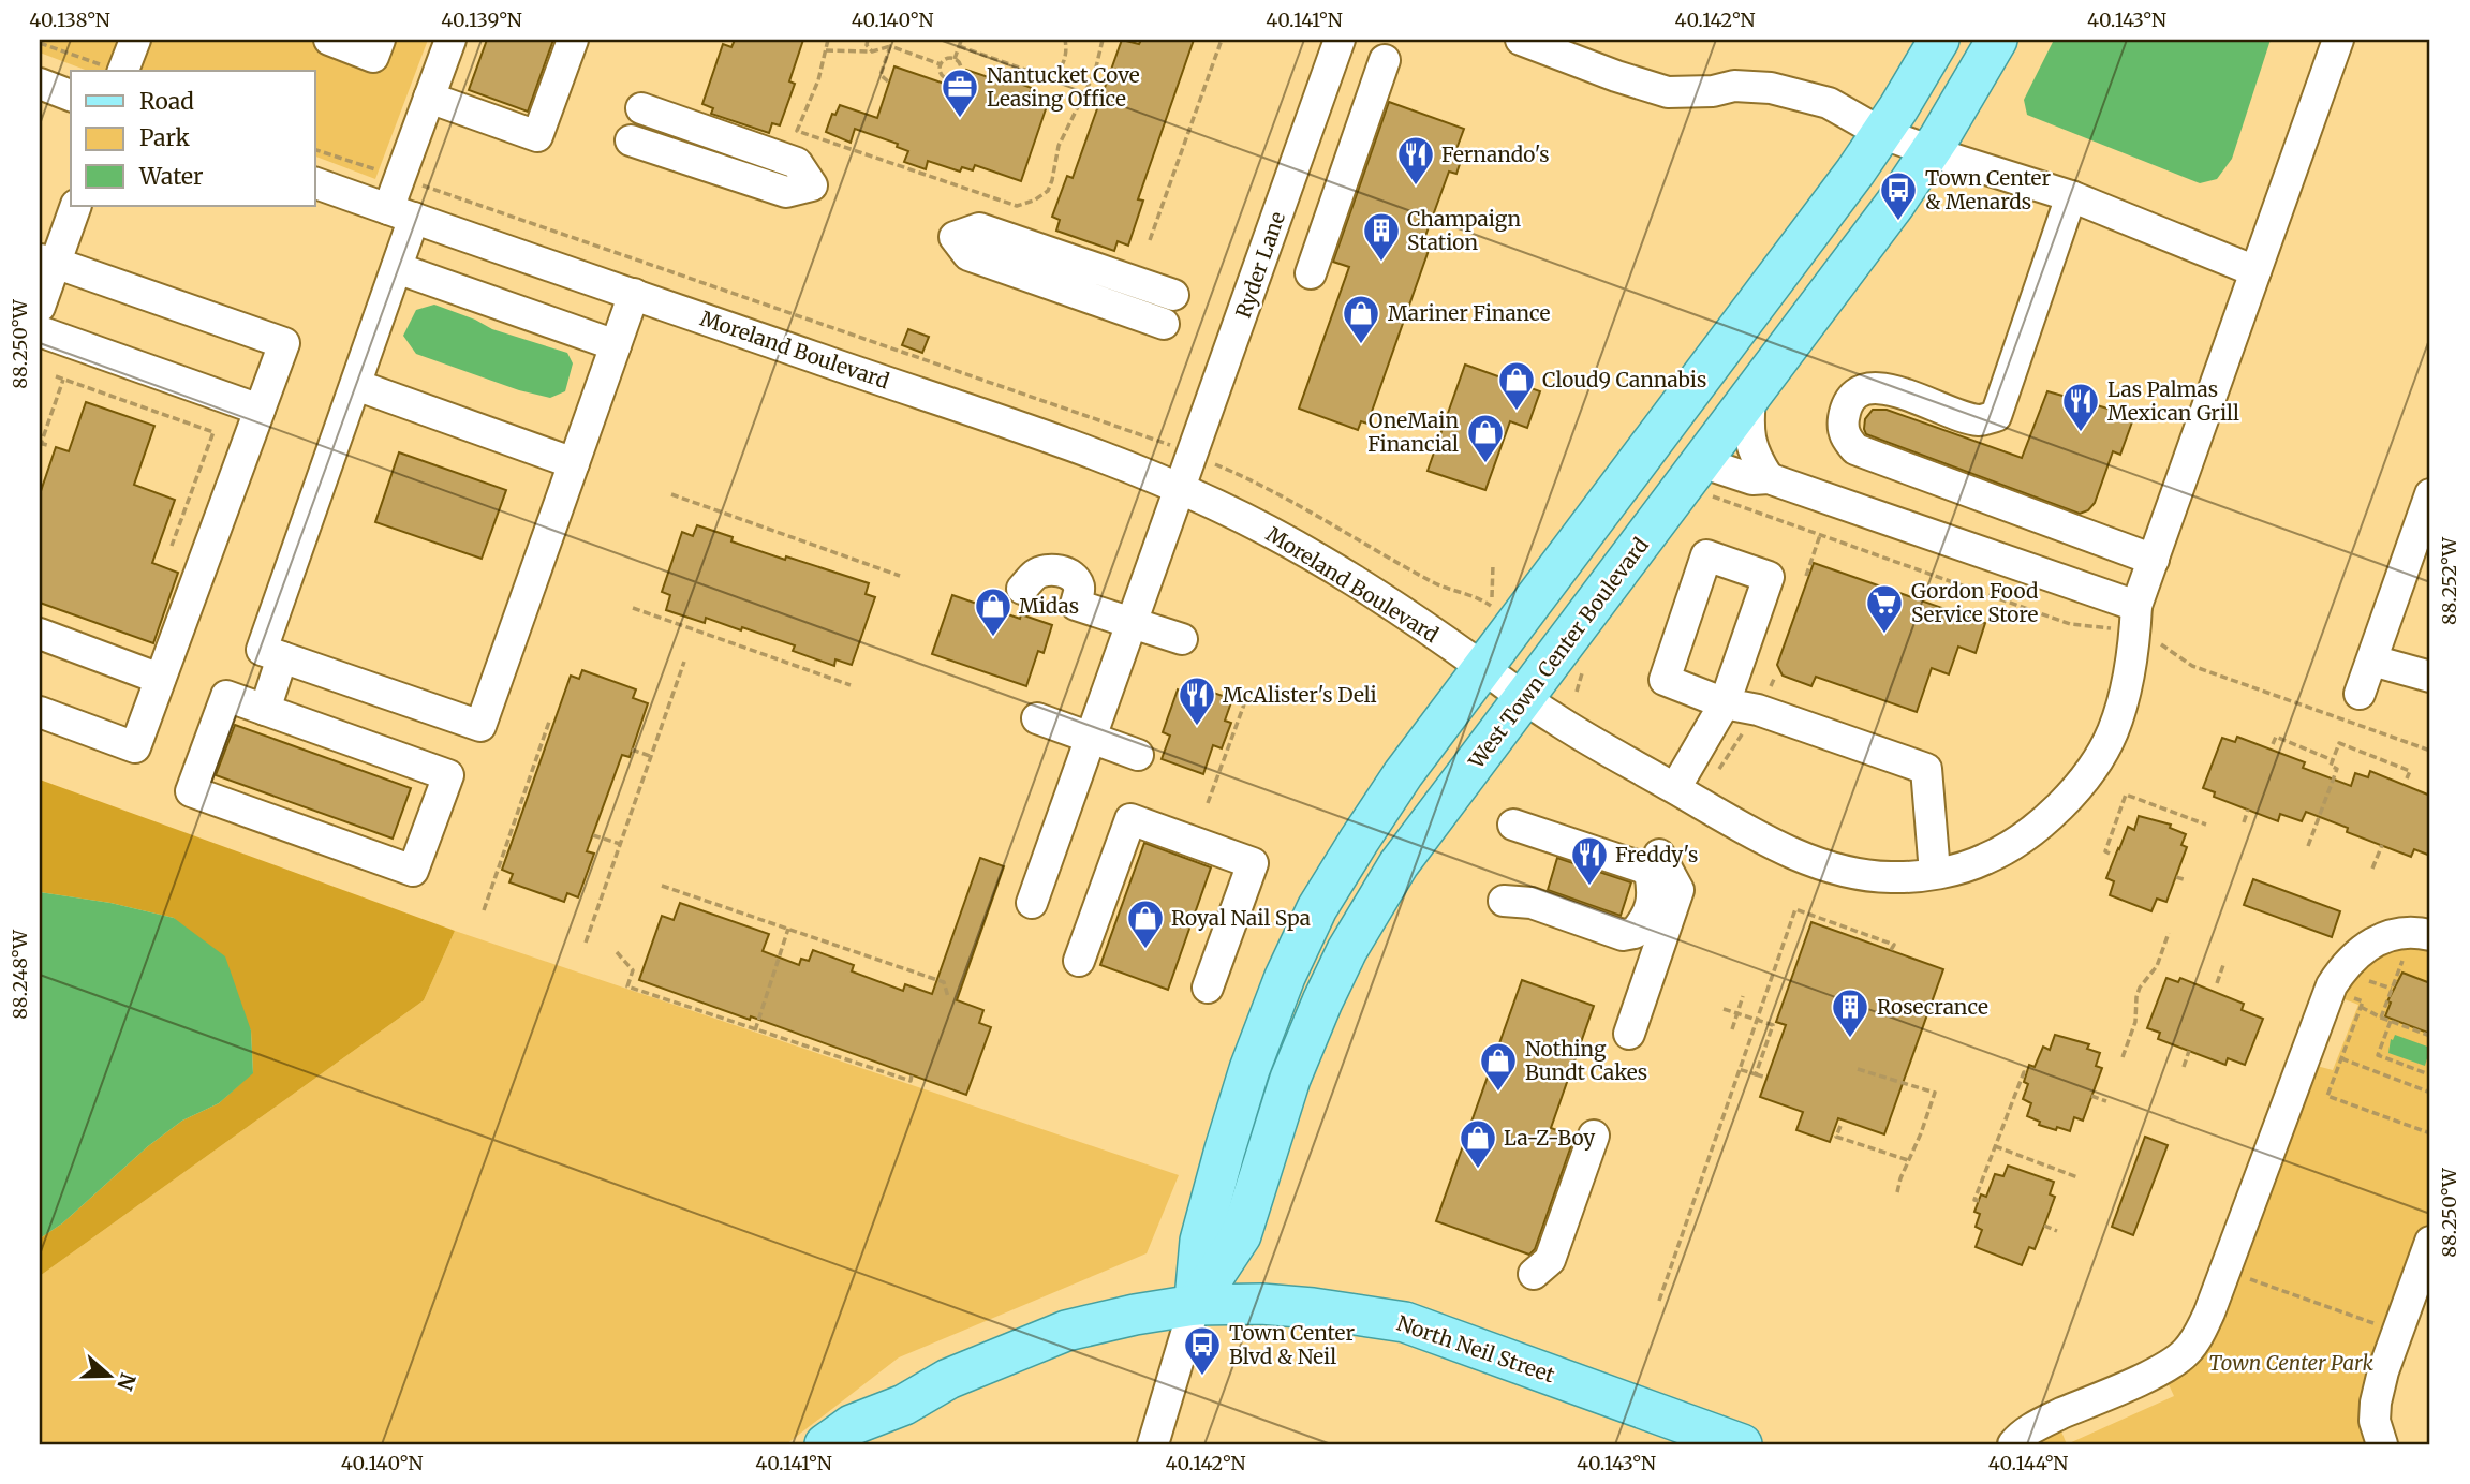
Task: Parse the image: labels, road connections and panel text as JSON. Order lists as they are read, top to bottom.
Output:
{
  "streets": {
    "main road": ["West Town Center Boulevard", "North Neil Street"],
    "street": ["Ryder Lane", "Moreland Boulevard"]
  },
  "crossings": [
    ["Ryder Lane", "Moreland Boulevard"],
    ["Moreland Boulevard", "West Town Center Boulevard"],
    ["West Town Center Boulevard", "North Neil Street"]
  ],
  "parks": ["Town Center Park"],
  "places": {
    "office": ["Nantucket Cove Leasing Office"],
    "restaurant": [
      "Fernando's",
      "Las Palmas Mexican Grill",
      "McAlister's Deli",
      "Freddy's"
    ],
    "bus stop": ["Town Center & Menards", "Town Center Blvd & Neil"],
    "building": ["Champaign Station", "Rosecrance"],
    "shop": [
      "Mariner Finance",
      "Cloud9 Cannabis",
      "OneMain Financial",
      "Midas",
      "Royal Nail Spa",
      "Nothing Bundt Cakes",
      "La-Z-Boy"
    ],
    "supermarket": ["Gordon Food Service Store"]
  },
  "legend": ["Road", "Park", "Water"],
  "north": "right",
  "coordinates": [
    "40.138°N",
    "40.139°N",
    "40.140°N",
    "40.141°N",
    "40.142°N",
    "40.143°N",
    "88.250°W",
    "88.252°W",
    "88.248°W",
    "40.144°N"
  ]
}
